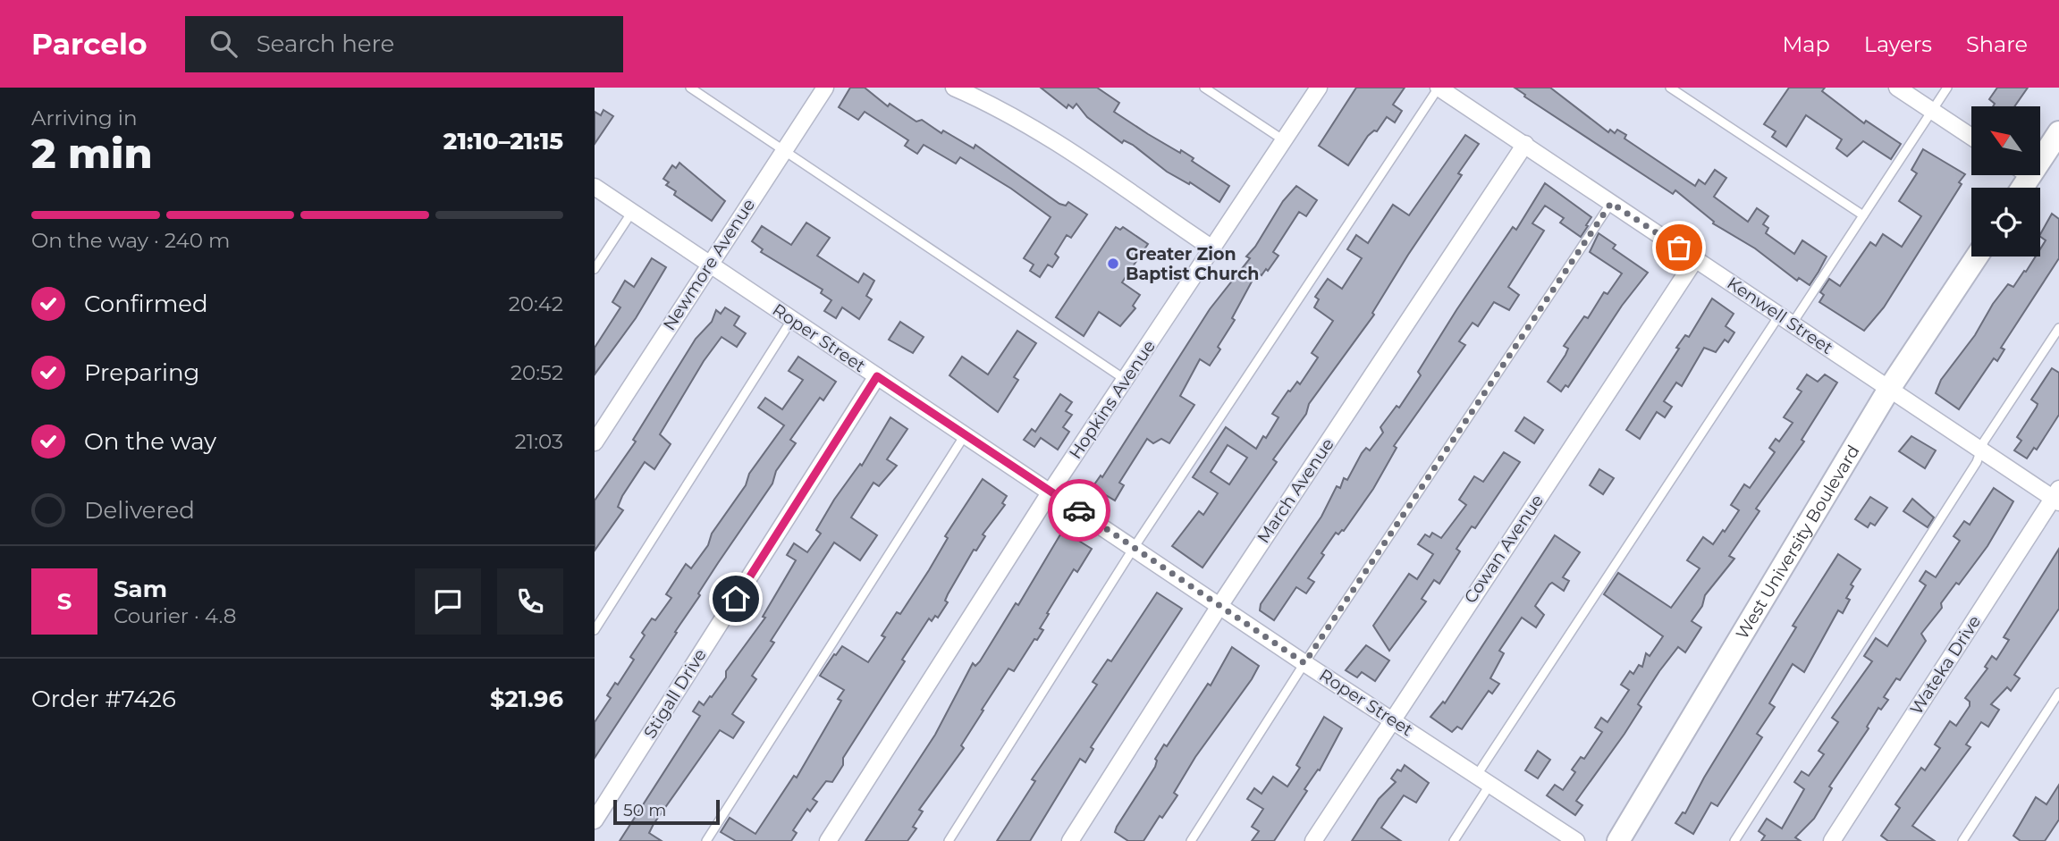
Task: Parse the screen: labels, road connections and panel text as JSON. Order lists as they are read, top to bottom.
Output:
{
  "streets": {
    "street": [
      "Newmore Avenue",
      "Kenwell Street",
      "Roper Street",
      "Hopkins Avenue",
      "March Avenue",
      "West University Boulevard",
      "Cowan Avenue",
      "Wateka Drive",
      "Stigall Drive"
    ]
  },
  "crossings": [
    ["Newmore Avenue", "Roper Street"],
    ["Kenwell Street", "March Avenue"],
    ["Kenwell Street", "West University Boulevard"],
    ["Kenwell Street", "Cowan Avenue"],
    ["Kenwell Street", "Wateka Drive"],
    ["Roper Street", "Hopkins Avenue"],
    ["Roper Street", "March Avenue"],
    ["Roper Street", "Cowan Avenue"],
    ["Roper Street", "Stigall Drive"]
  ],
  "places": ["Greater Zion Baptist Church"],
  "scale_bar": "50 m",
  "north": "top left",
  "page": {
    "header": "Parcelo",
    "search": "Search here",
    "nav": ["Map", "Layers", "Share"],
    "heading": ["2 min", "Arriving in", "21:10–21:15"],
    "panel": [
      "Sam",
      "Courier · 4.8",
      "Order #7426",
      "$21.96"
    ],
    "bar": "On the way · 240 m",
    "list": [
      ["Confirmed", "20:42"],
      ["Preparing", "20:52"],
      ["On the way", "21:03"],
      "Delivered"
    ],
    "round": "S",
    "scale": "50 m"
  }
}
